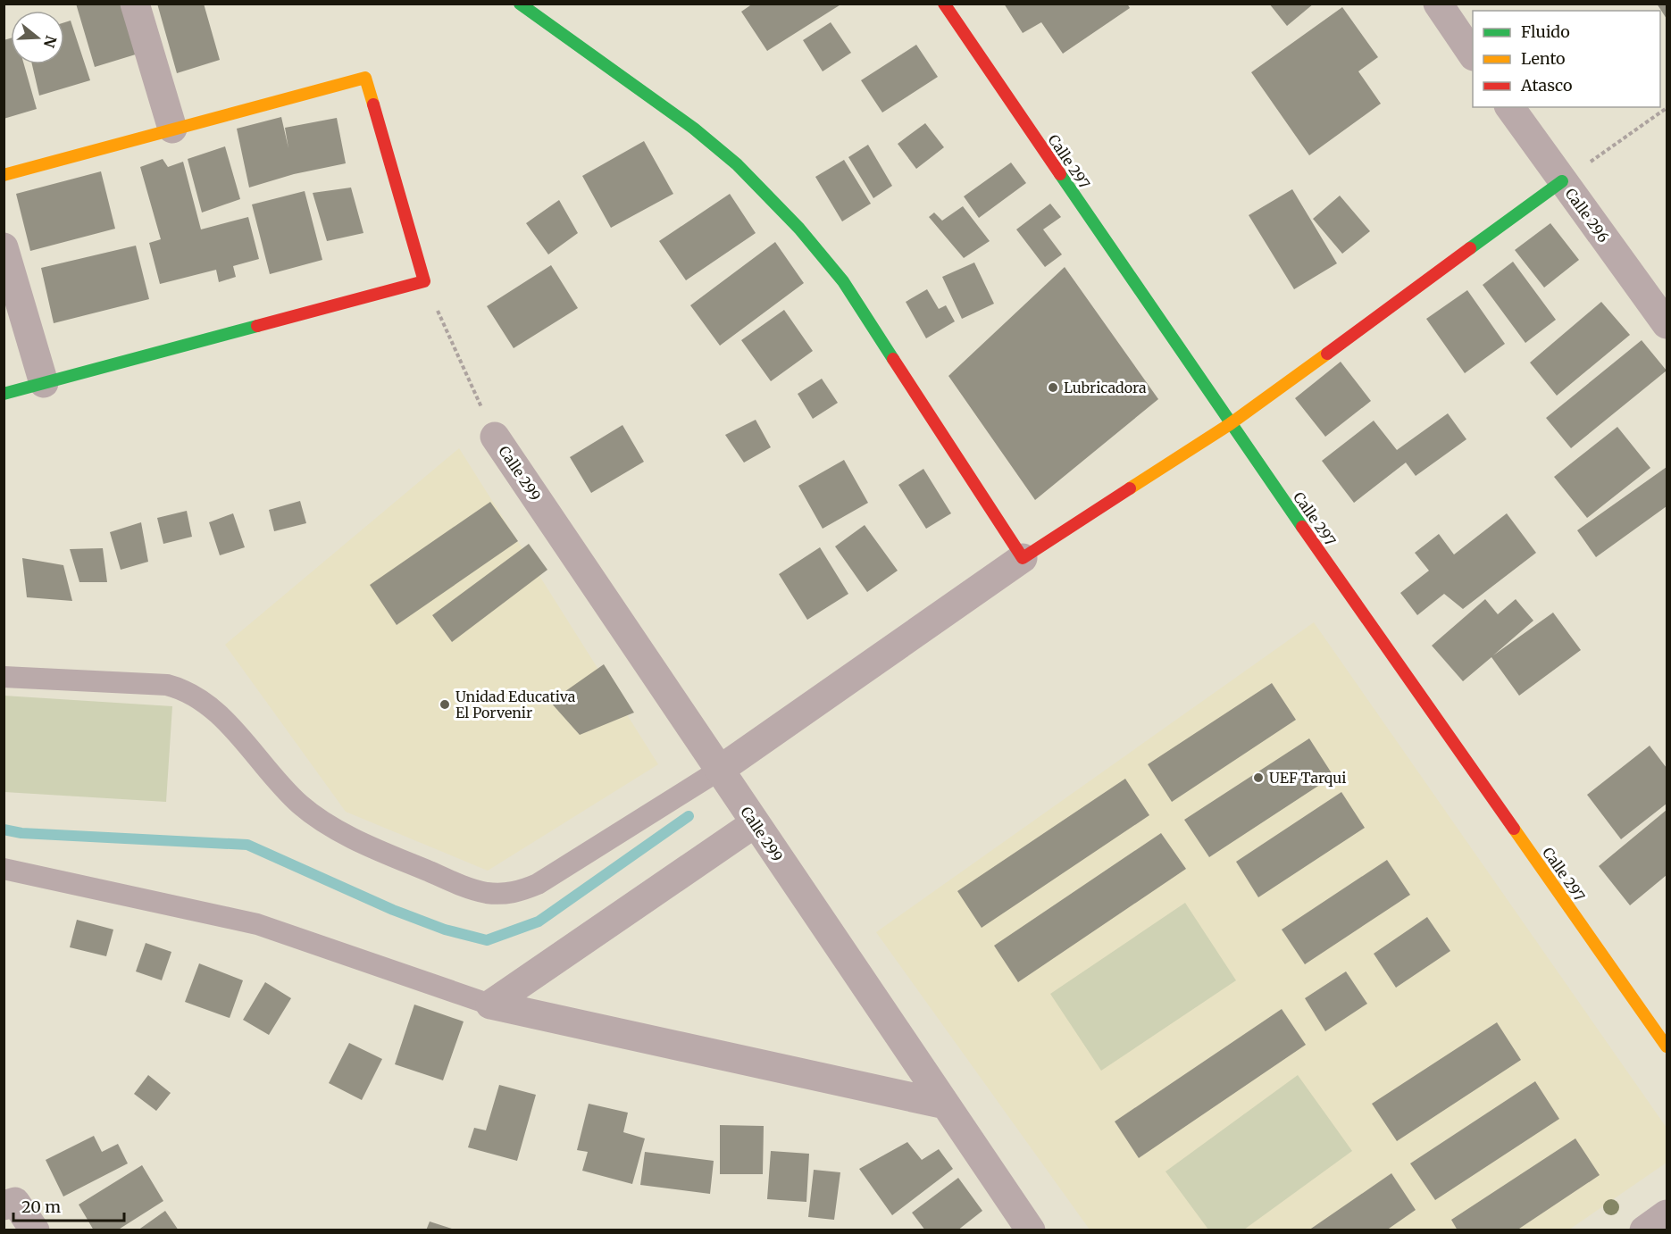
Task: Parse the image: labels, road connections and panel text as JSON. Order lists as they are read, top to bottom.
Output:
{
  "streets": {
    "street": ["Calle 297", "Calle 296", "Calle 299"]
  },
  "places": ["Lubricadora", "Unidad Educativa El Porvenir", "UEF Tarqui"],
  "legend": ["Fluido", "Lento", "Atasco"],
  "scale_bar": "20 m",
  "north": "right"
}
